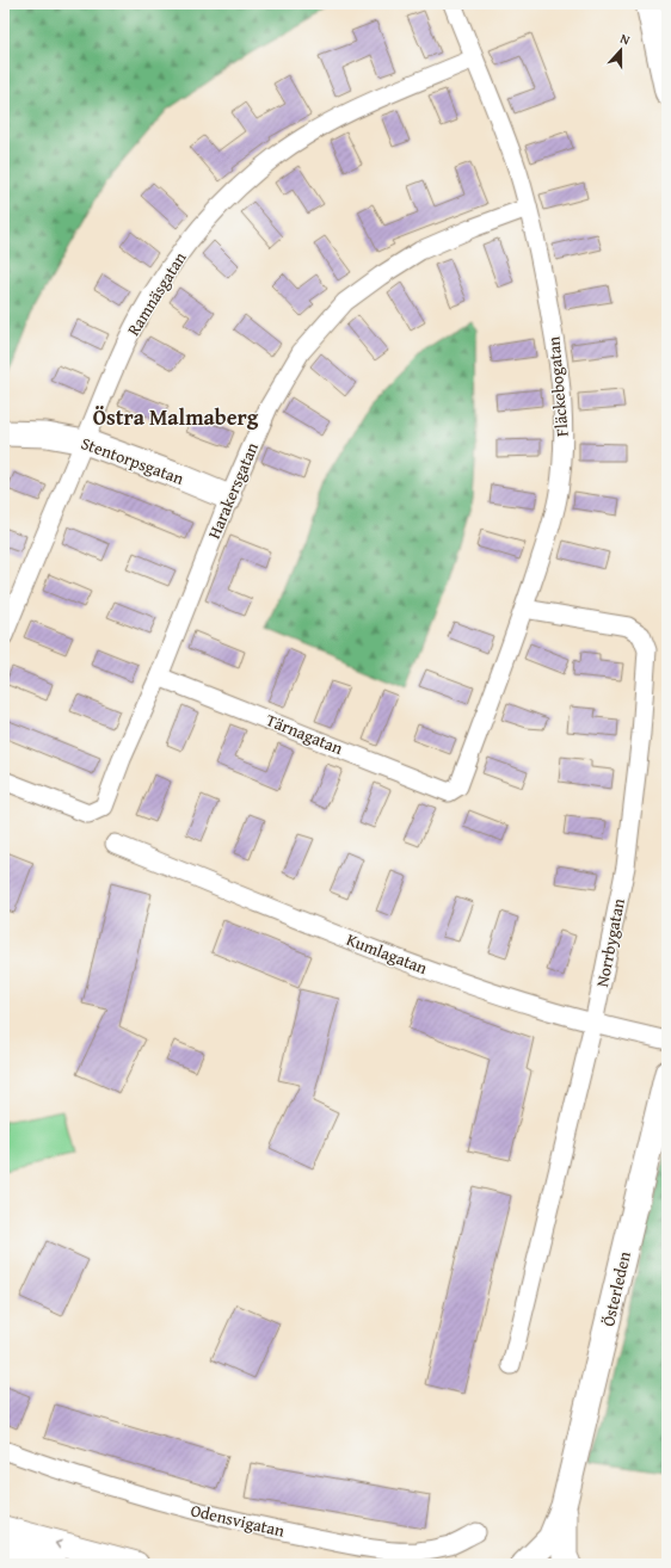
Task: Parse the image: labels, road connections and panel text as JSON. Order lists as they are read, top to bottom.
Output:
{
  "streets": {
    "main road": ["Stentorpsgatan", "Österleden"],
    "street": [
      "Ramnäsgatan",
      "Fläckebogatan",
      "Harakersgatan",
      "Tärnagatan",
      "Norrbygatan",
      "Kumlagatan",
      "Odensvigatan"
    ]
  },
  "crossings": [
    ["Ramnäsgatan", "Fläckebogatan"],
    ["Ramnäsgatan", "Stentorpsgatan"],
    ["Fläckebogatan", "Harakersgatan"],
    ["Fläckebogatan", "Tärnagatan"],
    ["Fläckebogatan", "Norrbygatan"],
    ["Stentorpsgatan", "Harakersgatan"],
    ["Harakersgatan", "Tärnagatan"],
    ["Norrbygatan", "Kumlagatan"]
  ],
  "districts": ["Östra Malmaberg"],
  "north": "top"
}
